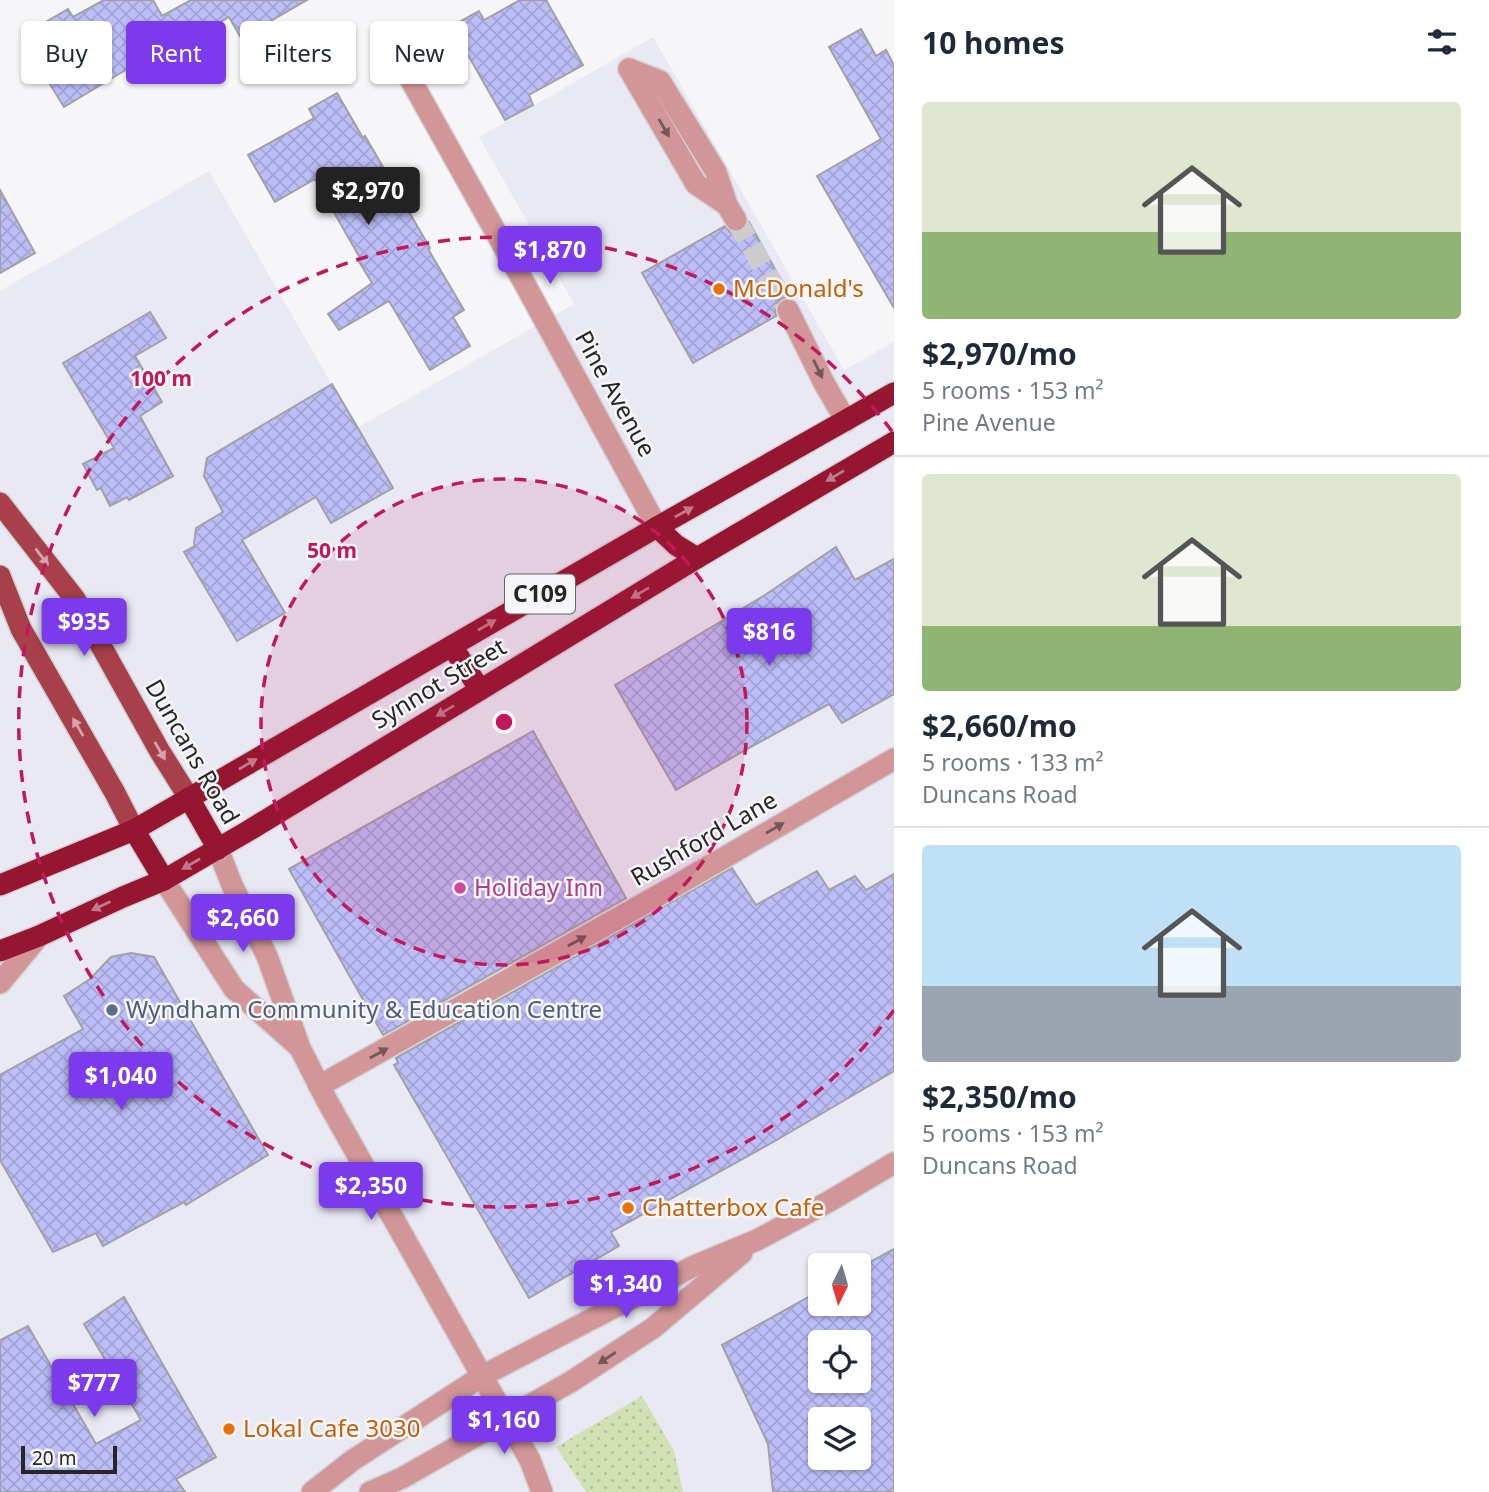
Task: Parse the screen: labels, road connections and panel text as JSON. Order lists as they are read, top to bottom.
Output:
{
  "streets": {
    "highway": ["C109", "Synnot Street", "Duncans Road"],
    "street": ["Pine Avenue", "Rushford Lane"]
  },
  "crossings": [
    ["Pine Avenue", "Synnot Street"],
    ["Synnot Street", "Duncans Road"],
    ["Duncans Road", "Rushford Lane"]
  ],
  "one_way": ["Rushford Lane"],
  "places": [
    "McDonald's",
    "Holiday Inn",
    "Wyndham Community & Education Centre",
    "Chatterbox Cafe",
    "Lokal Cafe 3030"
  ],
  "scale_bar": "20 m",
  "north": "bottom",
  "page": {
    "heading": "10 homes",
    "chip": [
      "Buy",
      "Rent",
      "Filters",
      "New"
    ],
    "list": [
      {
        "name": "$2,970/mo",
        "note": "5 rooms · 153 m² · Pine Avenue"
      },
      {
        "name": "$2,660/mo",
        "note": "5 rooms · 133 m² · Duncans Road"
      },
      {
        "name": "$2,350/mo",
        "note": "5 rooms · 153 m² · Duncans Road"
      }
    ],
    "price": [
      "$2,970",
      "$1,870",
      "$935",
      "$816",
      "$2,660",
      "$1,040",
      "$2,350",
      "$1,340",
      "$777",
      "$1,160"
    ],
    "scale": "20 m"
  },
  "rings": ["100 m", "50 m"]
}
